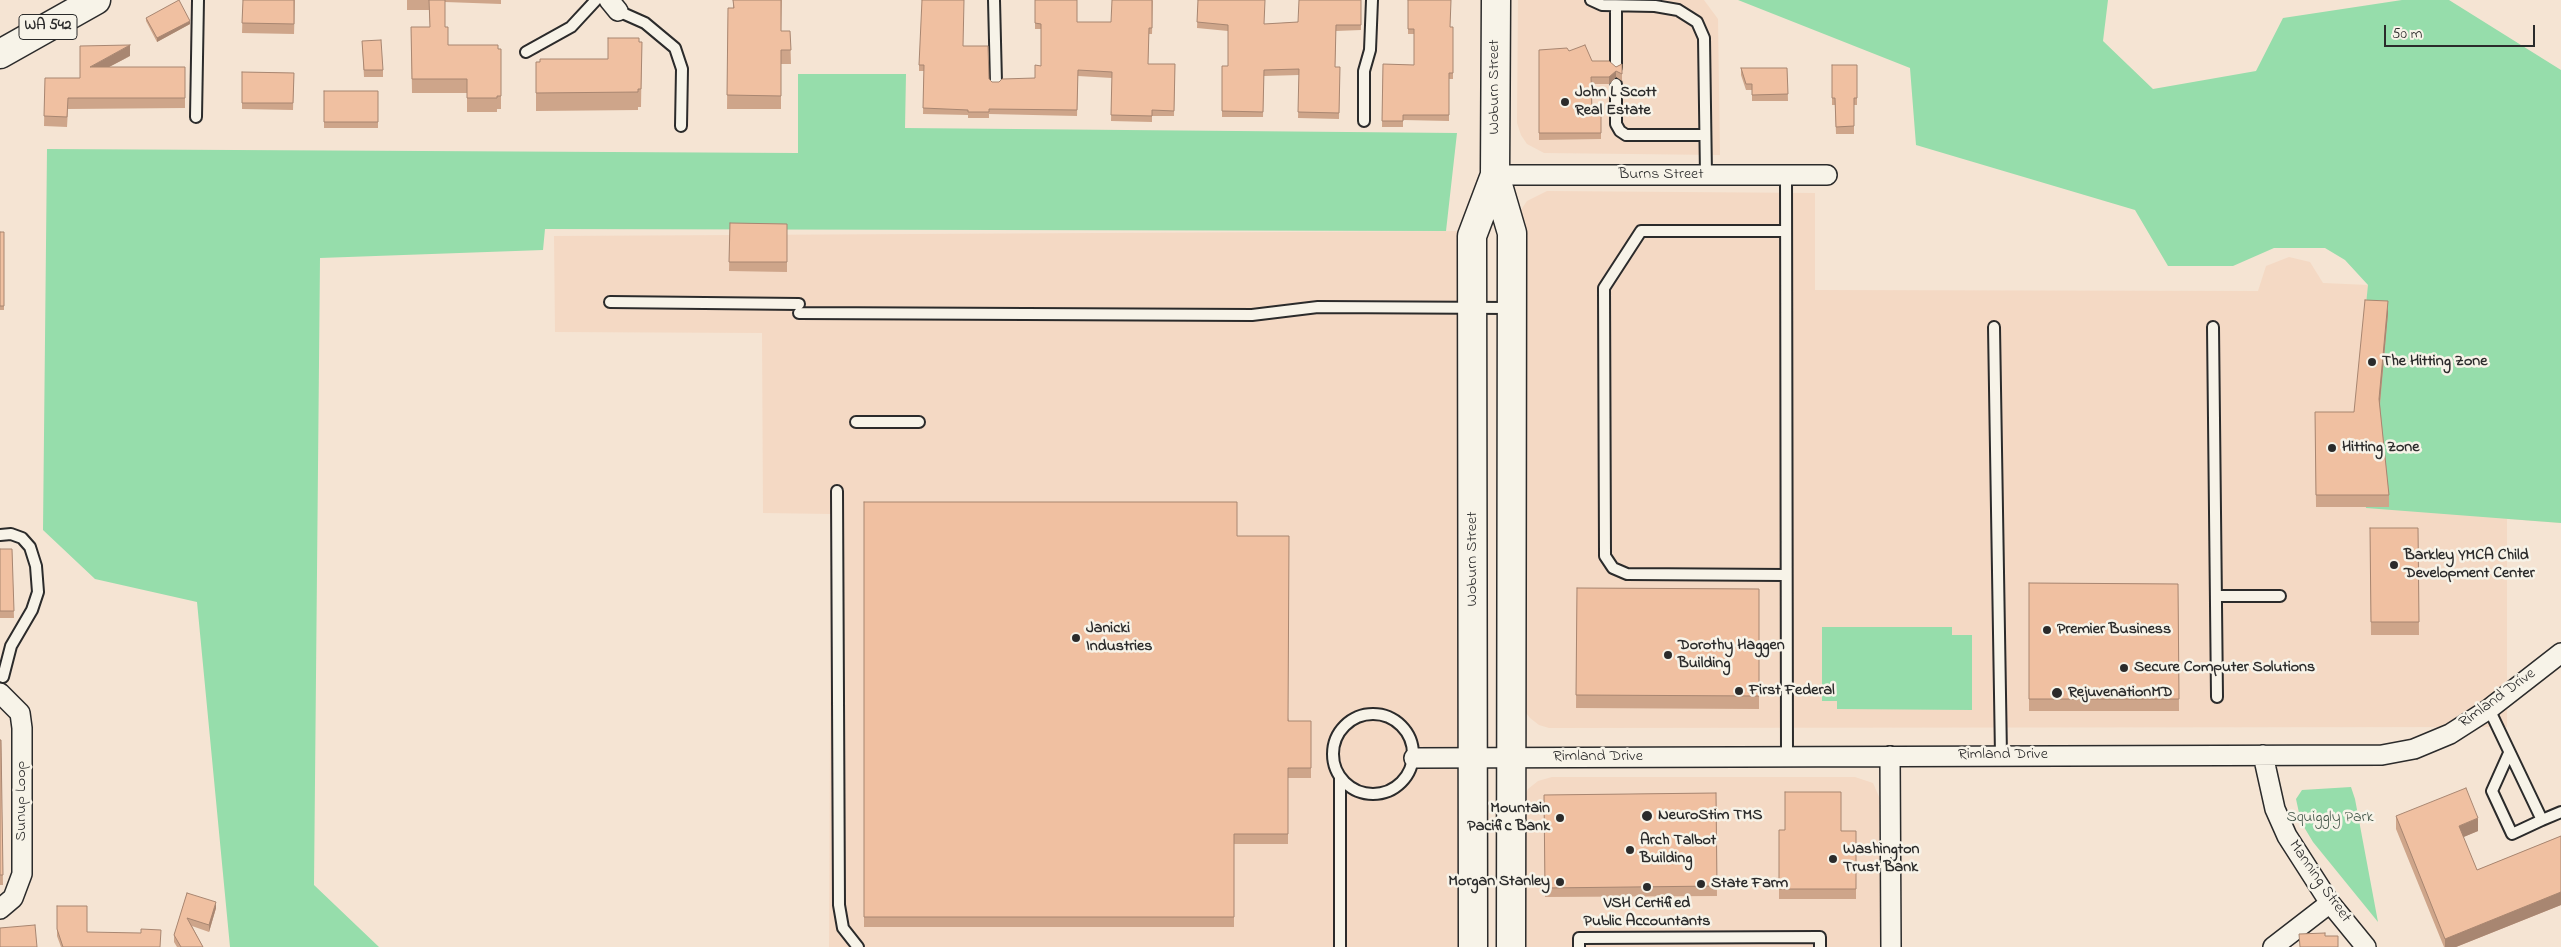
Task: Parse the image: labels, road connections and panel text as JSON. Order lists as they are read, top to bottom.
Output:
{
  "streets": {
    "main road": ["WA 542", "Woburn Street"],
    "street": [
      "Burns Street",
      "Rimland Drive",
      "Sunup Loop",
      "Manning Street"
    ]
  },
  "crossings": [
    ["Woburn Street", "Burns Street"],
    ["Woburn Street", "Rimland Drive"],
    ["Rimland Drive", "Manning Street"]
  ],
  "parks": ["Squiggly Park"],
  "places": [
    "John L Scott Real Estate",
    "The Hitting Zone",
    "Hitting Zone",
    "Barkley YMCA Child Development Center",
    "Premier Business",
    "Janicki Industries",
    "Dorothy Haggen Building",
    "Secure Computer Solutions",
    "First Federal",
    "RejuvenationMD",
    "NeuroStim TMS",
    "Mountain Pacific Bank",
    "Arch Talbot Building",
    "Washington Trust Bank",
    "Morgan Stanley",
    "State Farm",
    "VSH Certified Public Accountants"
  ],
  "scale_bar": "50 m"
}
